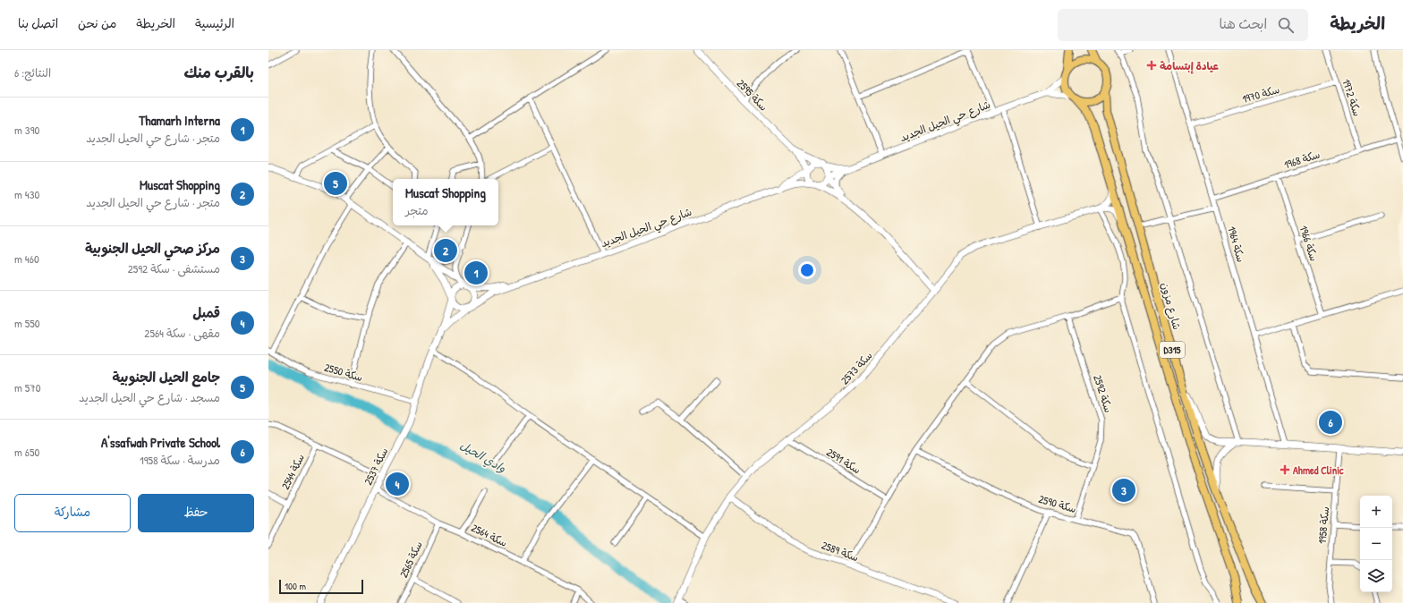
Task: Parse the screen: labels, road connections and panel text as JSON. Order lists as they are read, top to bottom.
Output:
{
  "streets": {
    "main road": ["شارع مزون", "D315"],
    "street": [
      "سكة 1970",
      "سكة 2595",
      "سكة 1972",
      "شارع حي الحيل الجديد",
      "سكة 1968",
      "سكة 1966",
      "سكة 1964",
      "سكة 2573",
      "سكة 2550",
      "سكة 2592",
      "سكة 2591",
      "سكة 2537",
      "سكة 2544",
      "سكة 2590",
      "سكة 1958",
      "سكة 2564",
      "سكة 2589",
      "سكة 2565"
    ]
  },
  "crossings": [
    ["سكة 1970", "سكة 1972"],
    ["سكة 1970", "سكة 1964"],
    ["سكة 2595", "شارع حي الحيل الجديد"],
    ["سكة 1972", "سكة 1968"],
    ["شارع حي الحيل الجديد", "شارع مزون"],
    ["شارع حي الحيل الجديد", "D315"],
    ["سكة 1968", "سكة 1966"],
    ["سكة 1968", "سكة 1964"],
    ["شارع مزون", "D315"],
    ["سكة 2573", "سكة 2591"],
    ["سكة 2573", "سكة 2589"],
    ["سكة 2550", "سكة 2537"],
    ["سكة 2592", "سكة 2590"],
    ["سكة 2537", "سكة 2564"],
    ["سكة 2564", "سكة 2565"]
  ],
  "water": ["وادي الحيل"],
  "places": {
    "health": ["عيادة إبتسامة", "Ahmed Clinic"]
  },
  "scale_bar": "100 m",
  "page": {
    "header": "الخريطة",
    "search": "ابحث هنا",
    "nav": [
      "الرئيسية",
      "الخريطة",
      "من نحن",
      "اتصل بنا"
    ],
    "heading": ["بالقرب منك", "النتائج: 6"],
    "list": [
      {
        "mark": "1",
        "name": "Thamarh Interna",
        "note": "متجر · شارع حي الحيل الجديد",
        "value": "390 m"
      },
      {
        "mark": "2",
        "name": "Muscat Shopping",
        "note": "متجر · شارع حي الحيل الجديد",
        "value": "430 m"
      },
      {
        "mark": "3",
        "name": "مركز صحي الحيل الجنوبية",
        "note": "مستشفى · سكة 2592",
        "value": "460 m"
      },
      {
        "mark": "4",
        "name": "قمبل",
        "note": "مقهى · سكة 2564",
        "value": "550 m"
      },
      {
        "mark": "5",
        "name": "جامع الحيل الجنوبية",
        "note": "مسجد · شارع حي الحيل الجديد",
        "value": "570 m"
      },
      {
        "mark": "6",
        "name": "A'ssafwah Private School",
        "note": "مدرسة · سكة 1958",
        "value": "650 m"
      }
    ],
    "pins": [
      "5",
      "2",
      "1",
      "6",
      "4",
      "3"
    ],
    "popup": ["Muscat Shopping", "متجر"],
    "buttons": ["حفظ", "مشاركة"],
    "map_buttons": ["+", "−"],
    "scale": "100 m"
  }
}
